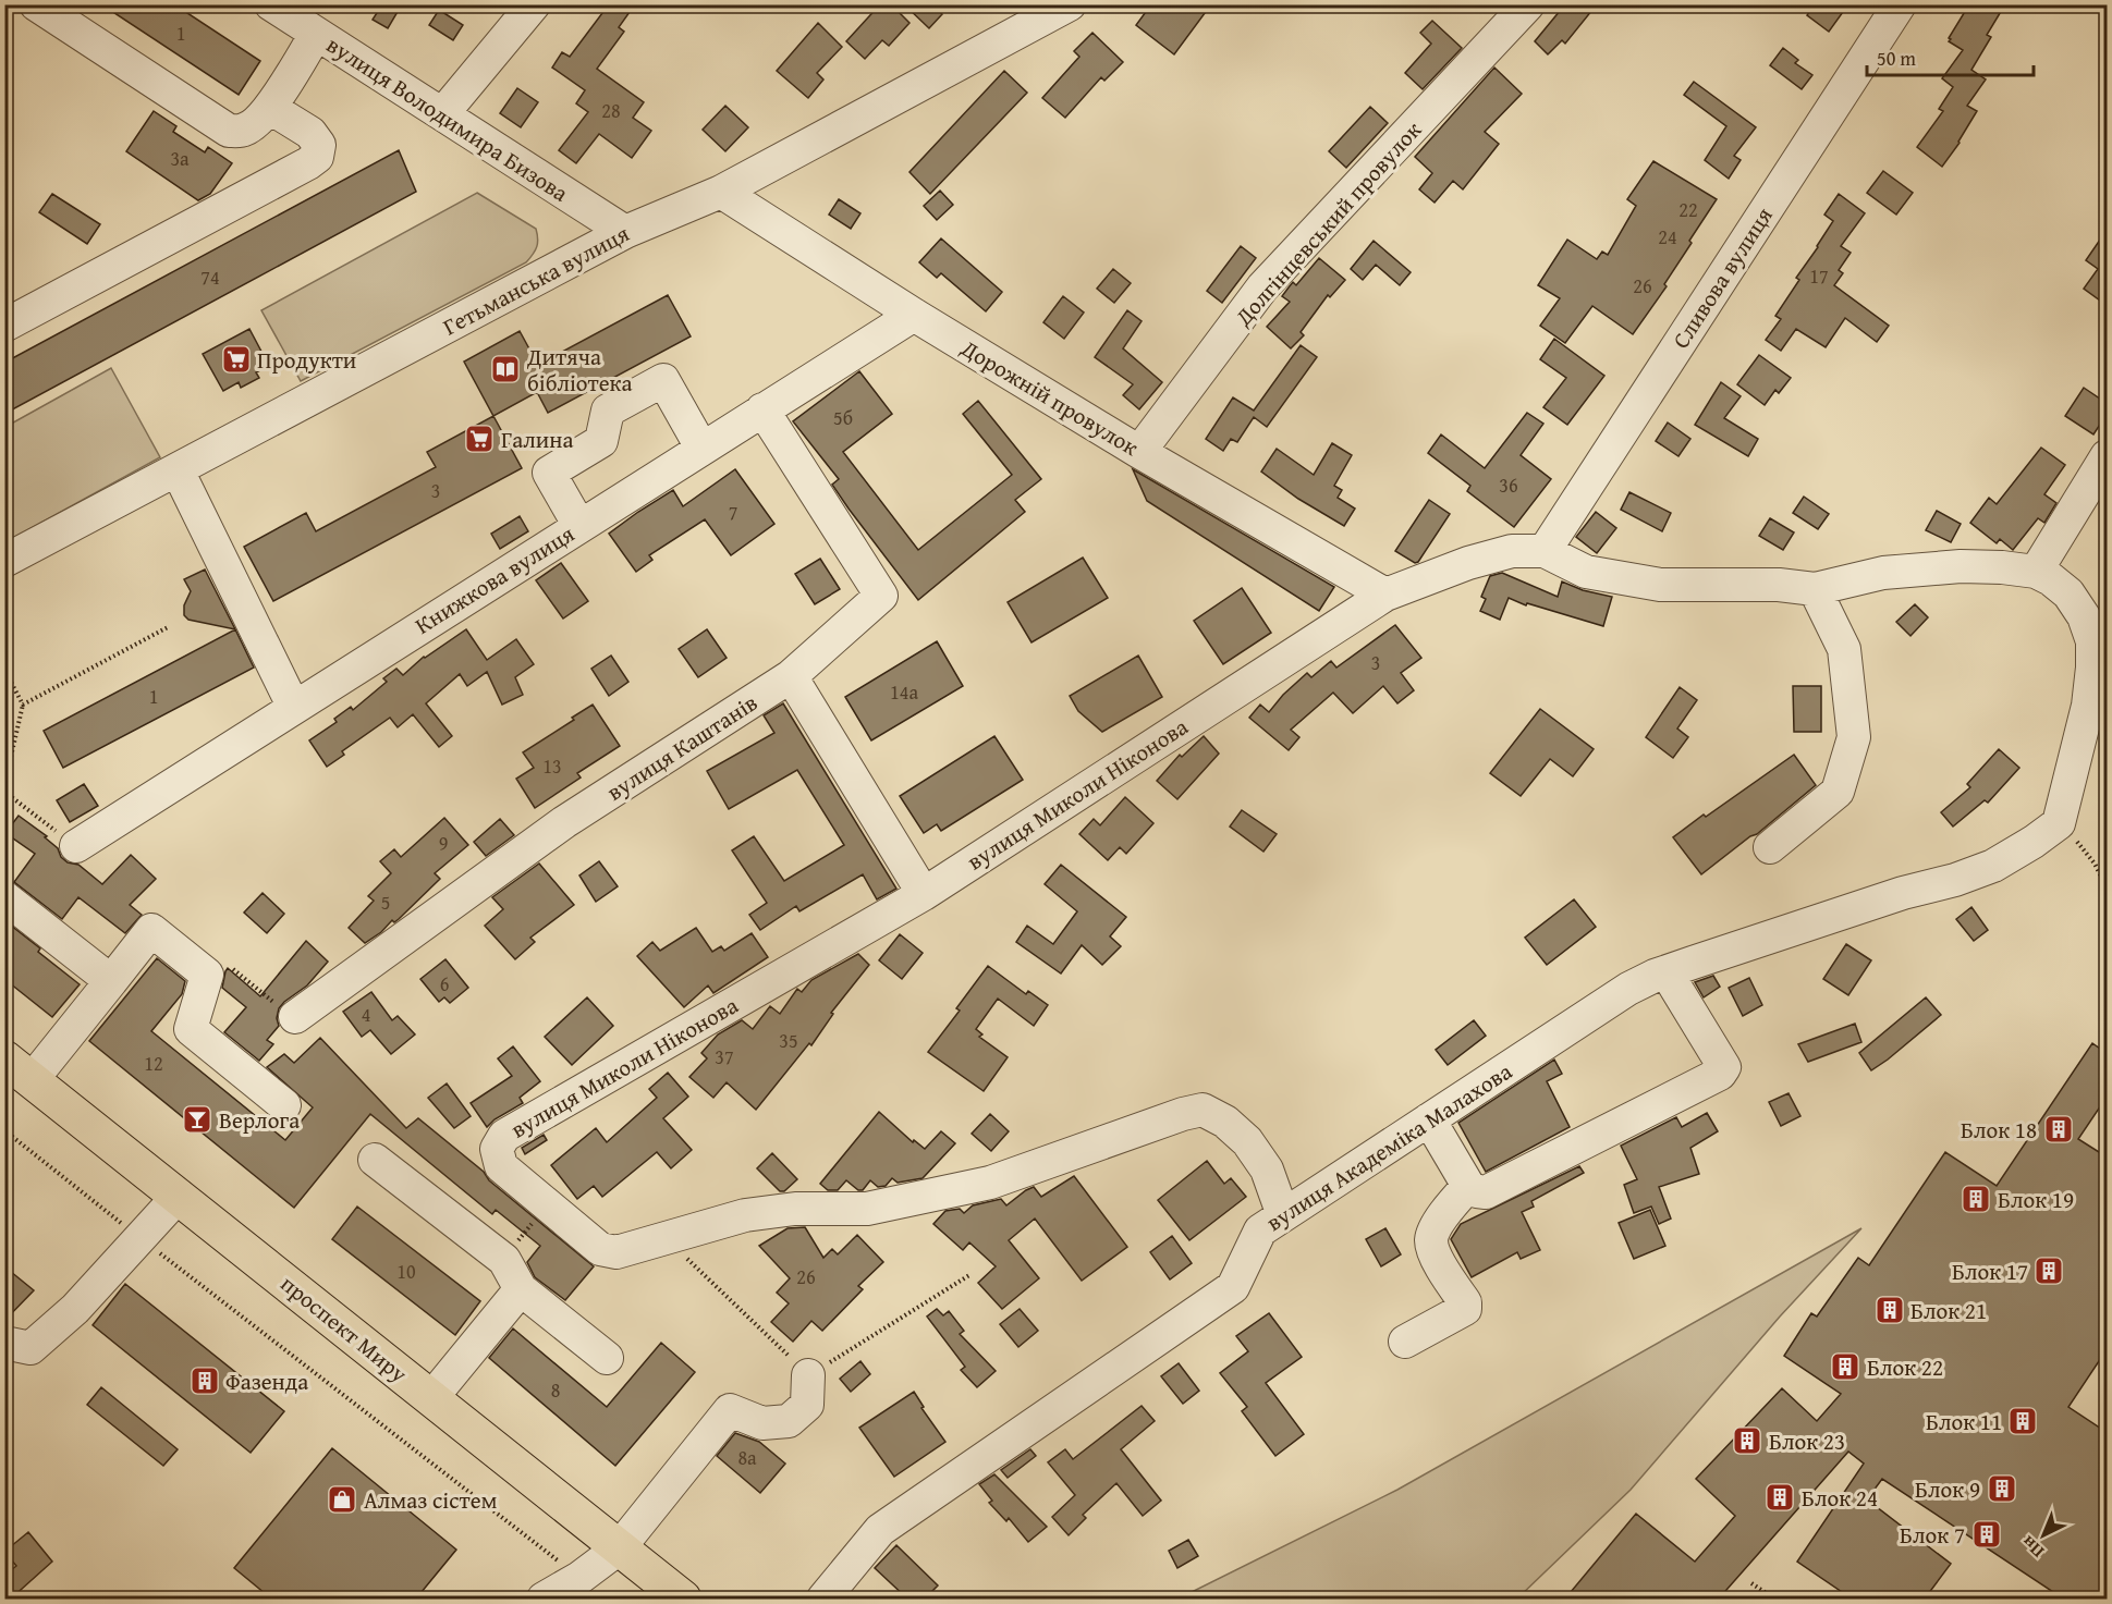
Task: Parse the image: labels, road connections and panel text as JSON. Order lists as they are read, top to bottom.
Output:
{
  "streets": {
    "main road": ["проспект Миру"],
    "street": [
      "вулиця Володимира Бизова",
      "Долгінцевський провулок",
      "Сливова вулиця",
      "Гетьманська вулиця",
      "Дорожній провулок",
      "Книжкова вулиця",
      "вулиця Каштанів",
      "вулиця Миколи Ніконова",
      "вулиця Академіка Малахова"
    ]
  },
  "crossings": [
    ["вулиця Володимира Бизова", "Гетьманська вулиця"],
    ["Долгінцевський провулок", "Дорожній провулок"],
    ["Сливова вулиця", "вулиця Миколи Ніконова"],
    ["Гетьманська вулиця", "Дорожній провулок"],
    ["Дорожній провулок", "Книжкова вулиця"],
    ["Дорожній провулок", "вулиця Миколи Ніконова"],
    ["Книжкова вулиця", "вулиця Каштанів"],
    ["вулиця Миколи Ніконова", "вулиця Академіка Малахова"]
  ],
  "places": {
    "supermarket": ["Продукти", "Галина"],
    "library": ["Дитяча бібліотека"],
    "bar": ["Beрлога"],
    "building": [
      "Блок 18",
      "Блок 19",
      "Блок 17",
      "Блок 21",
      "Блок 22",
      "Фазенда",
      "Блок 11",
      "Блок 23",
      "Блок 9",
      "Блок 24",
      "Блок 7"
    ],
    "shop": ["Алмаз сістем"]
  },
  "house_numbers": [
    "1",
    "28",
    "3а",
    "22",
    "24",
    "17",
    "74",
    "26",
    "5б",
    "36",
    "3",
    "7",
    "3",
    "14а",
    "1",
    "13",
    "9",
    "5",
    "6",
    "4",
    "35",
    "37",
    "12",
    "10",
    "26",
    "8",
    "8а"
  ],
  "scale_bar": "50 m",
  "north": "bottom left"
}
